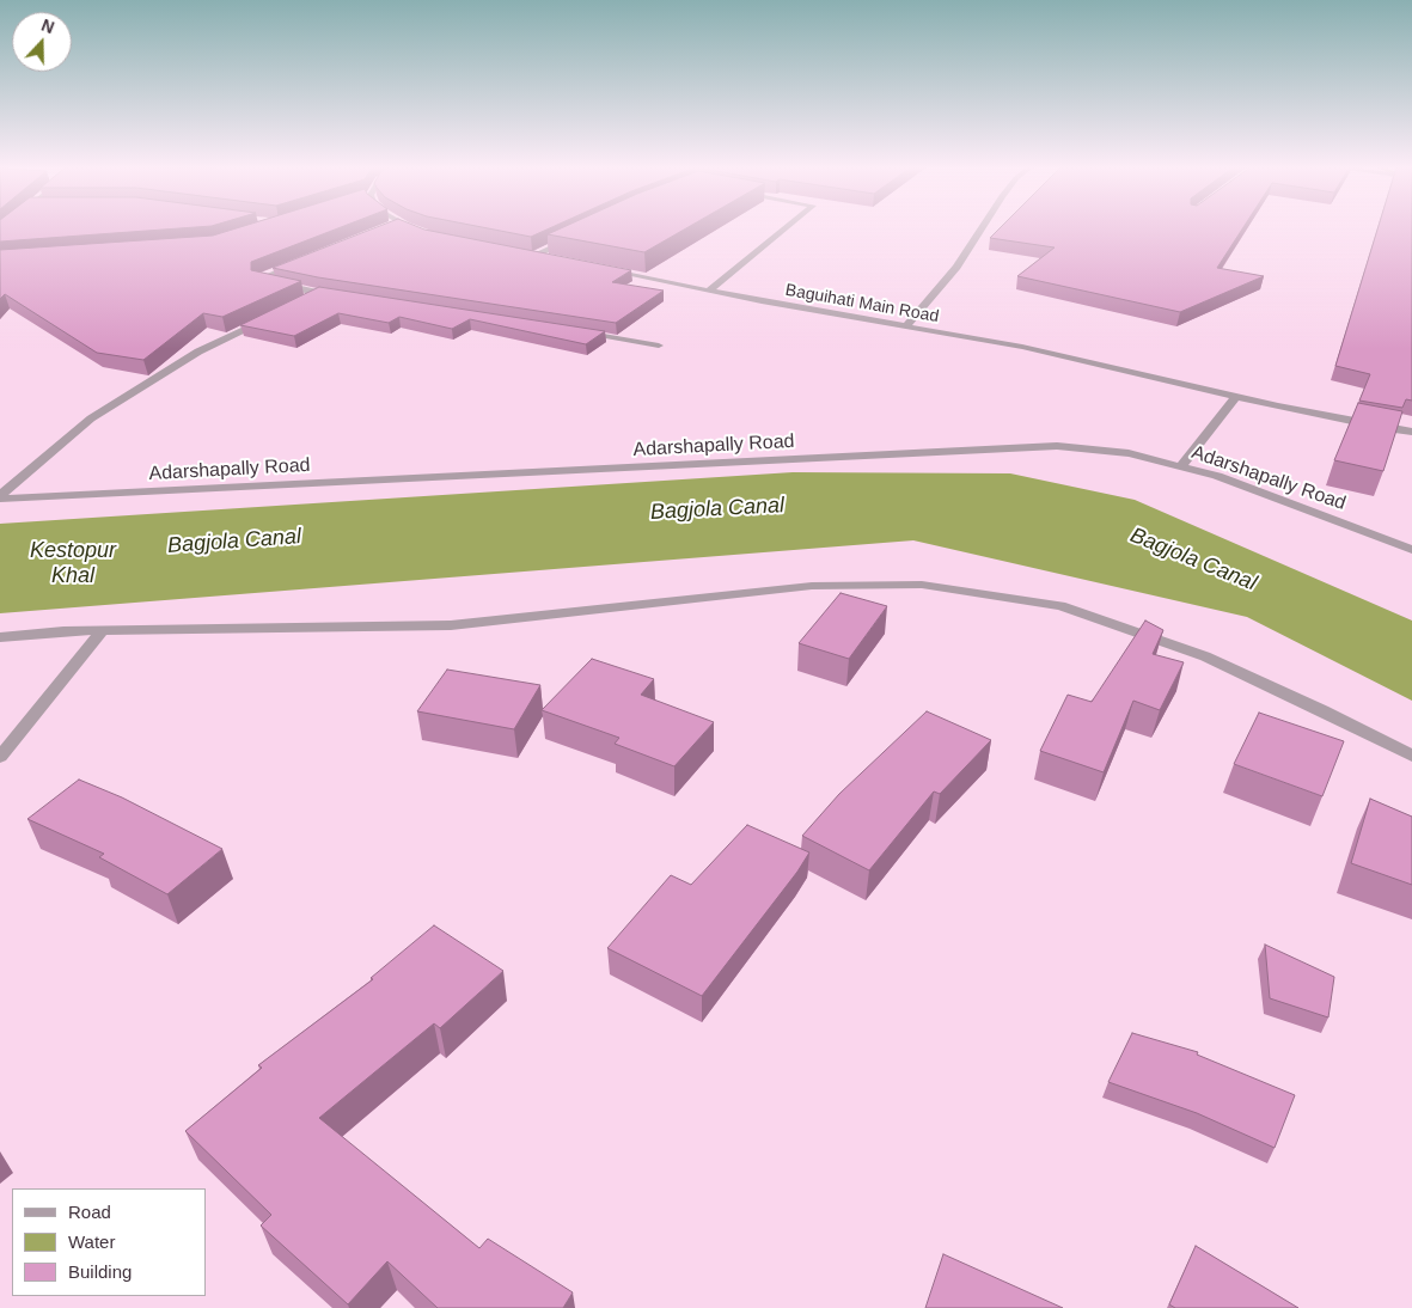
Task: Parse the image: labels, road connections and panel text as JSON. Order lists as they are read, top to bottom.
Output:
{
  "streets": {
    "street": ["Baguihati Main Road", "Adarshapally Road"]
  },
  "water": ["Bagjola Canal", "Kestopur Khal"],
  "legend": ["Road", "Water", "Building"],
  "north": "top"
}
